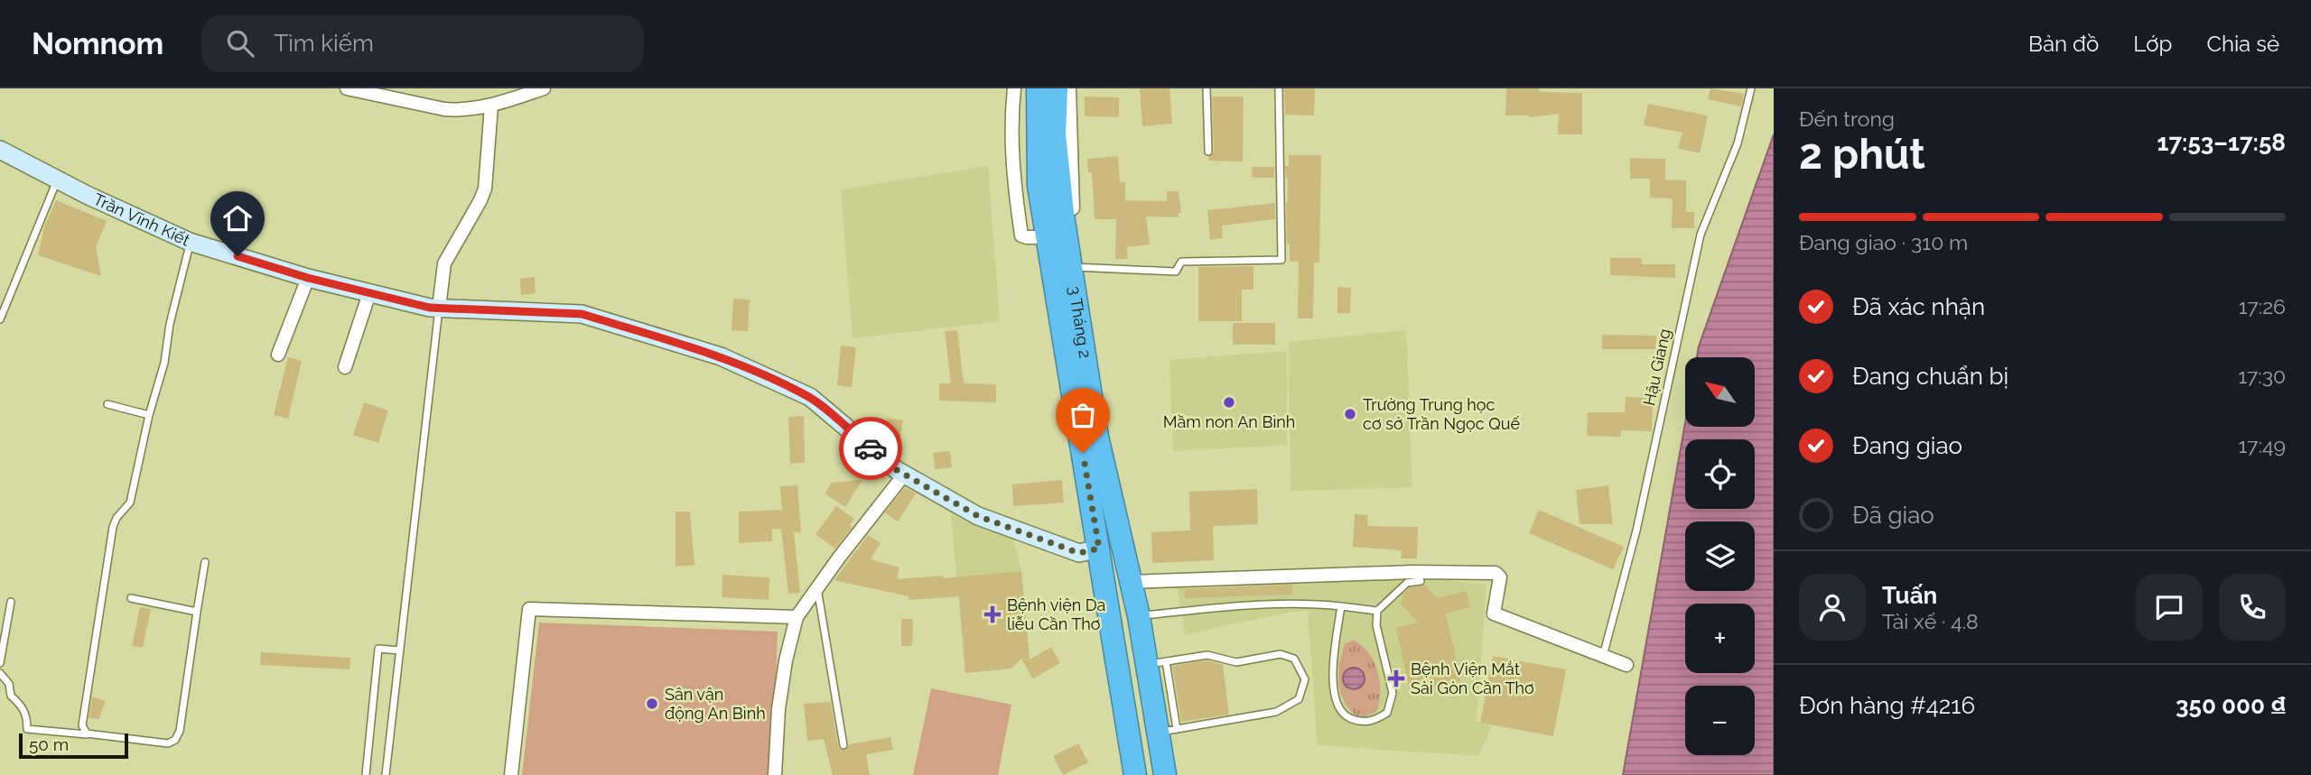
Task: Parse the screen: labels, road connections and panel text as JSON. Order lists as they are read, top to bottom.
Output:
{
  "streets": {
    "highway": ["3 Tháng 2"],
    "street": ["Trần Vĩnh Kiết"],
    "lane": ["Hậu Giang"]
  },
  "crossings": [
    ["Trần Vĩnh Kiết", "3 Tháng 2"]
  ],
  "places": {
    "other": ["Mầm non An Bình", "Trường Trung học cơ sở Trần Ngọc Quế", "Sân vận động An Bình"],
    "health": ["Bệnh viện Da liễu Cần Thơ", "Bệnh Viện Mắt Sài Gòn Cần Thơ"]
  },
  "scale_bar": "50 m",
  "north": "top left",
  "page": {
    "header": "Nomnom",
    "search": "Tìm kiếm",
    "nav": ["Bản đồ", "Lớp", "Chia sẻ"],
    "heading": ["2 phút", "Đến trong", "17:53–17:58"],
    "panel": [
      "Tuấn",
      "Tài xế · 4.8",
      "Đơn hàng #4216",
      "350 000 ₫"
    ],
    "bar": "Đang giao · 310 m",
    "list": [
      ["Đã xác nhận", "17:26"],
      ["Đang chuẩn bị", "17:30"],
      ["Đang giao", "17:49"],
      "Đã giao"
    ],
    "map_buttons": ["+", "−"],
    "scale": "50 m"
  }
}
